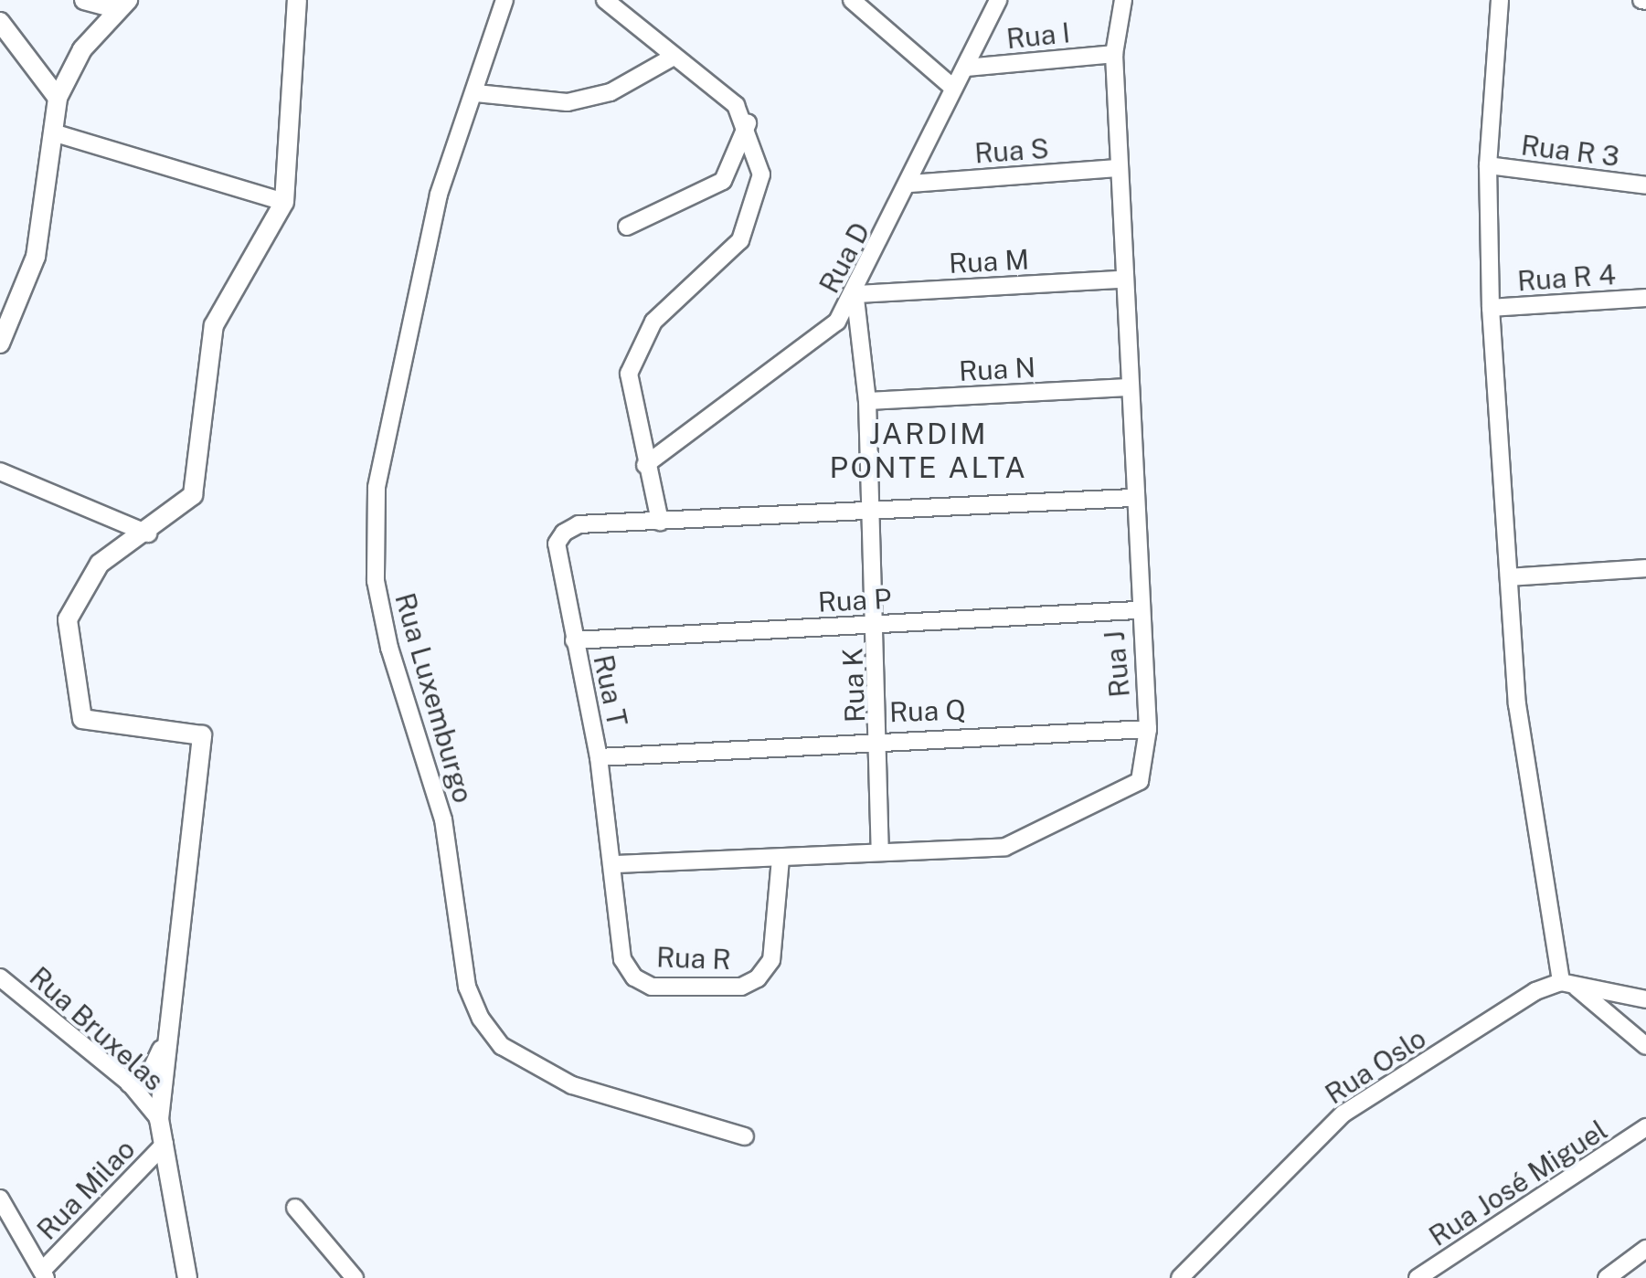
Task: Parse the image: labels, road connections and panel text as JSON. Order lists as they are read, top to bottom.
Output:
{
  "streets": {
    "street": [
      "Rua I",
      "Rua S",
      "Rua R 3",
      "Rua D",
      "Rua M",
      "Rua R 4",
      "Rua N",
      "Rua P",
      "Rua J",
      "Rua K",
      "Rua T",
      "Rua Luxemburgo",
      "Rua Q",
      "Rua R",
      "Rua Bruxelas",
      "Rua Oslo",
      "Rua José Miguel",
      "Rua Milao"
    ]
  },
  "crossings": [
    ["Rua I", "Rua D"],
    ["Rua I", "Rua J"],
    ["Rua S", "Rua D"],
    ["Rua S", "Rua J"],
    ["Rua D", "Rua M"],
    ["Rua D", "Rua K"],
    ["Rua M", "Rua J"],
    ["Rua M", "Rua K"],
    ["Rua N", "Rua J"],
    ["Rua N", "Rua K"],
    ["Rua P", "Rua J"],
    ["Rua P", "Rua K"],
    ["Rua P", "Rua T"],
    ["Rua J", "Rua K"],
    ["Rua J", "Rua T"],
    ["Rua J", "Rua Q"],
    ["Rua J", "Rua R"],
    ["Rua K", "Rua T"],
    ["Rua K", "Rua Q"],
    ["Rua T", "Rua Q"],
    ["Rua T", "Rua R"]
  ],
  "districts": ["JARDIM PONTE ALTA"]
}
